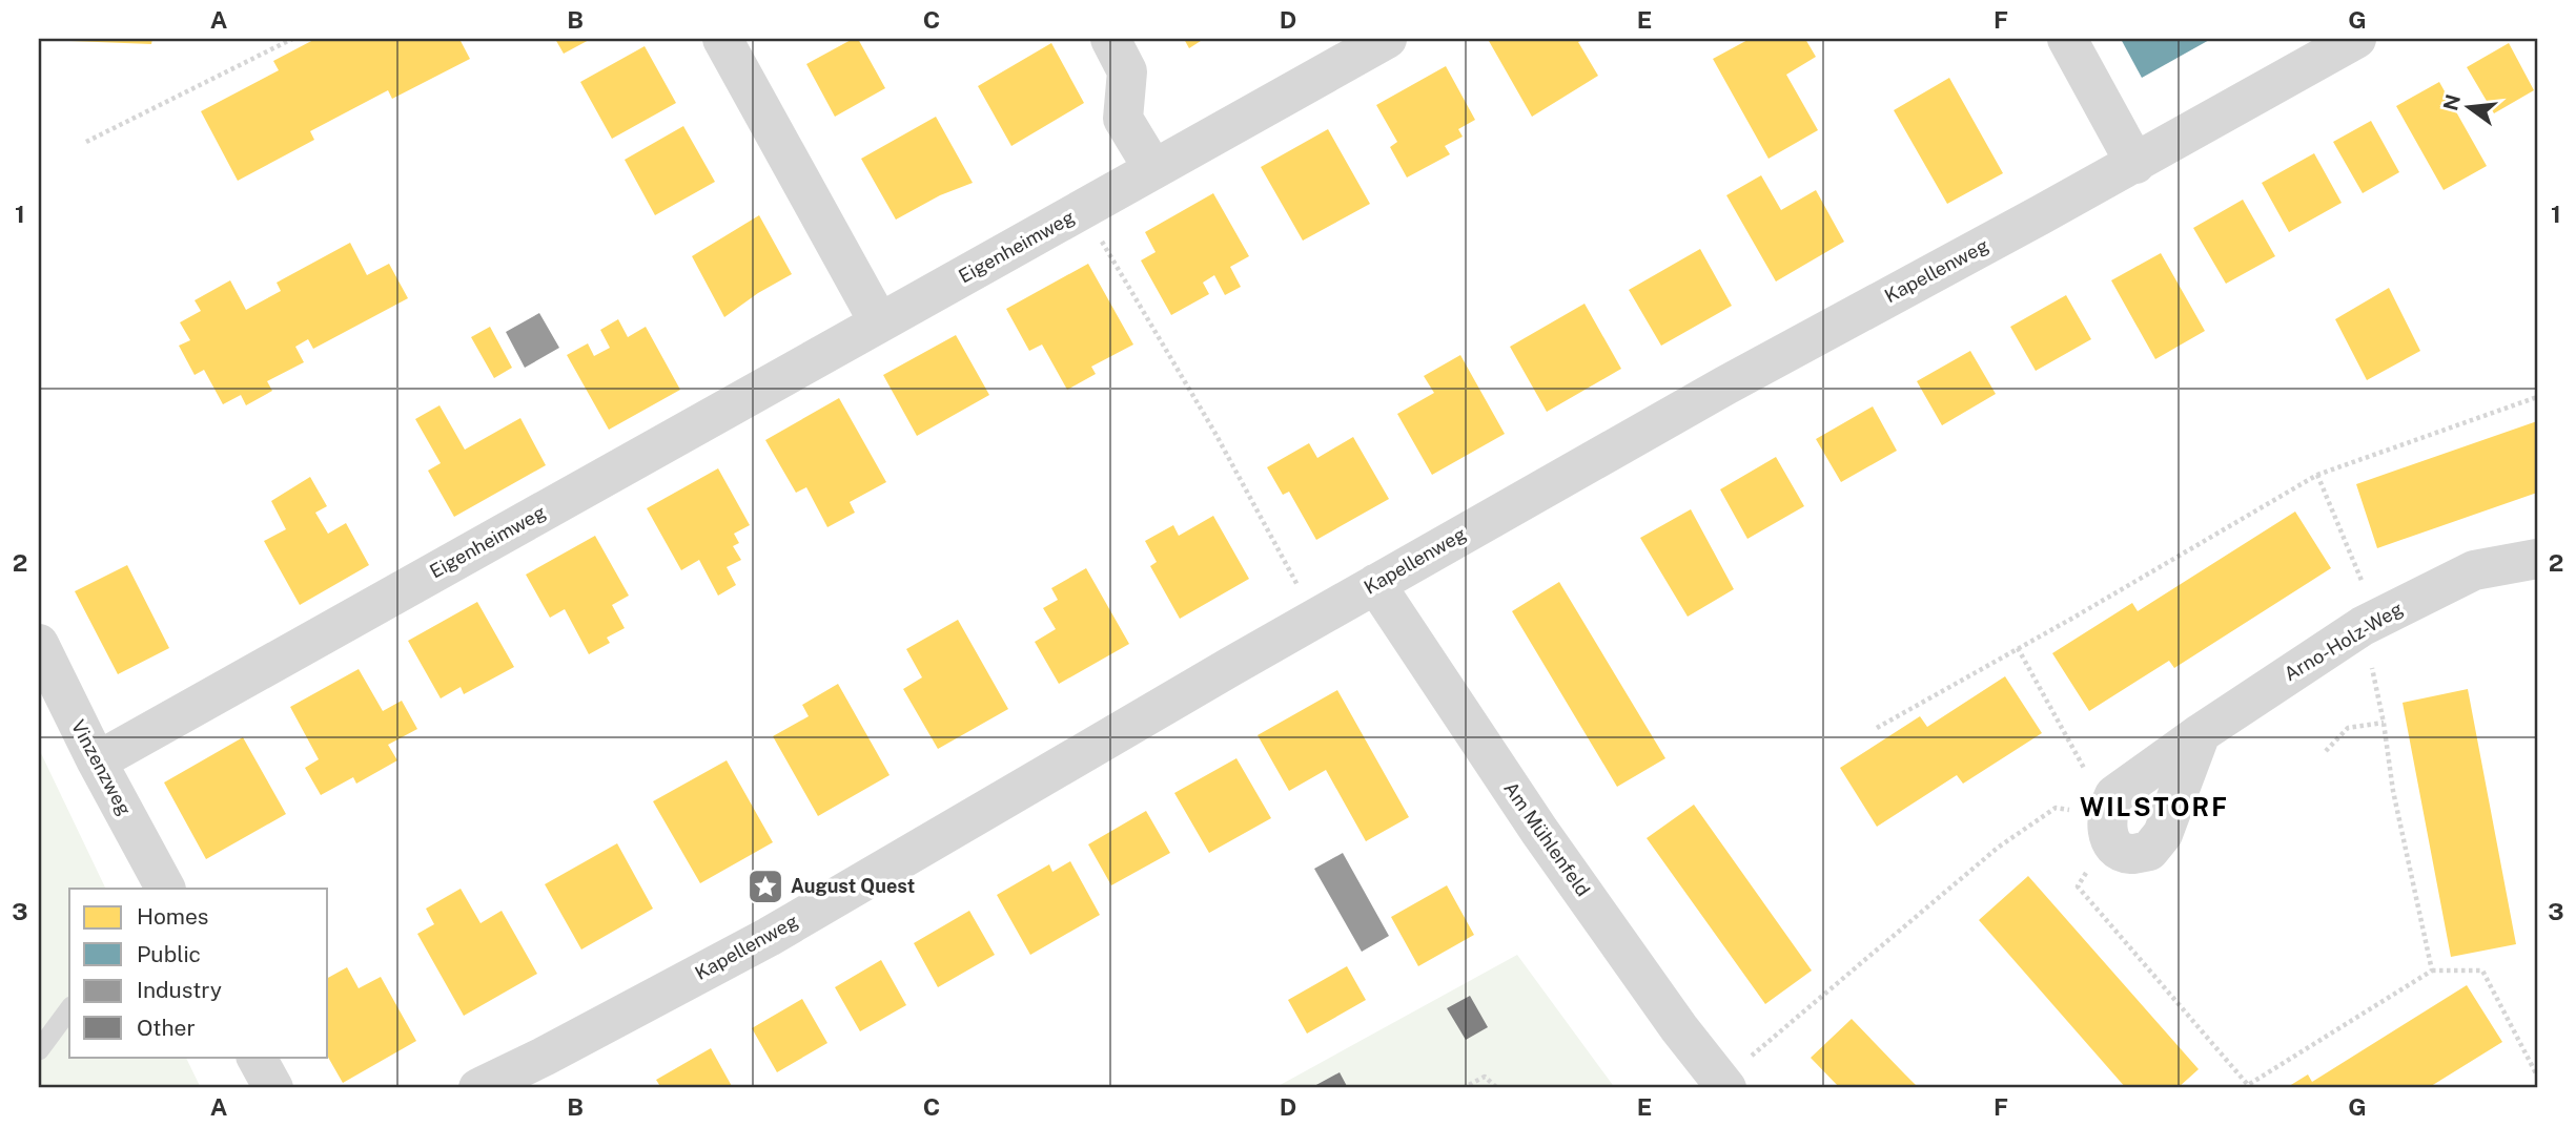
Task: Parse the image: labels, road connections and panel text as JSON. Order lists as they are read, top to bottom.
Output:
{
  "streets": {
    "street": [
      "Eigenheimweg",
      "Kapellenweg",
      "Arno-Holz-Weg",
      "Vinzenzweg",
      "Am Mühlenfeld"
    ]
  },
  "crossings": [
    ["Eigenheimweg", "Vinzenzweg"],
    ["Kapellenweg", "Am Mühlenfeld"]
  ],
  "districts": ["WILSTORF"],
  "places": {
    "place": ["August Quest"]
  },
  "legend": [
    "Homes",
    "Public",
    "Industry",
    "Other"
  ],
  "north": "left",
  "grid": {
    "columns": [
      "A",
      "B",
      "C",
      "D",
      "E",
      "F",
      "G"
    ],
    "rows": ["1", "2", "3"]
  }
}
